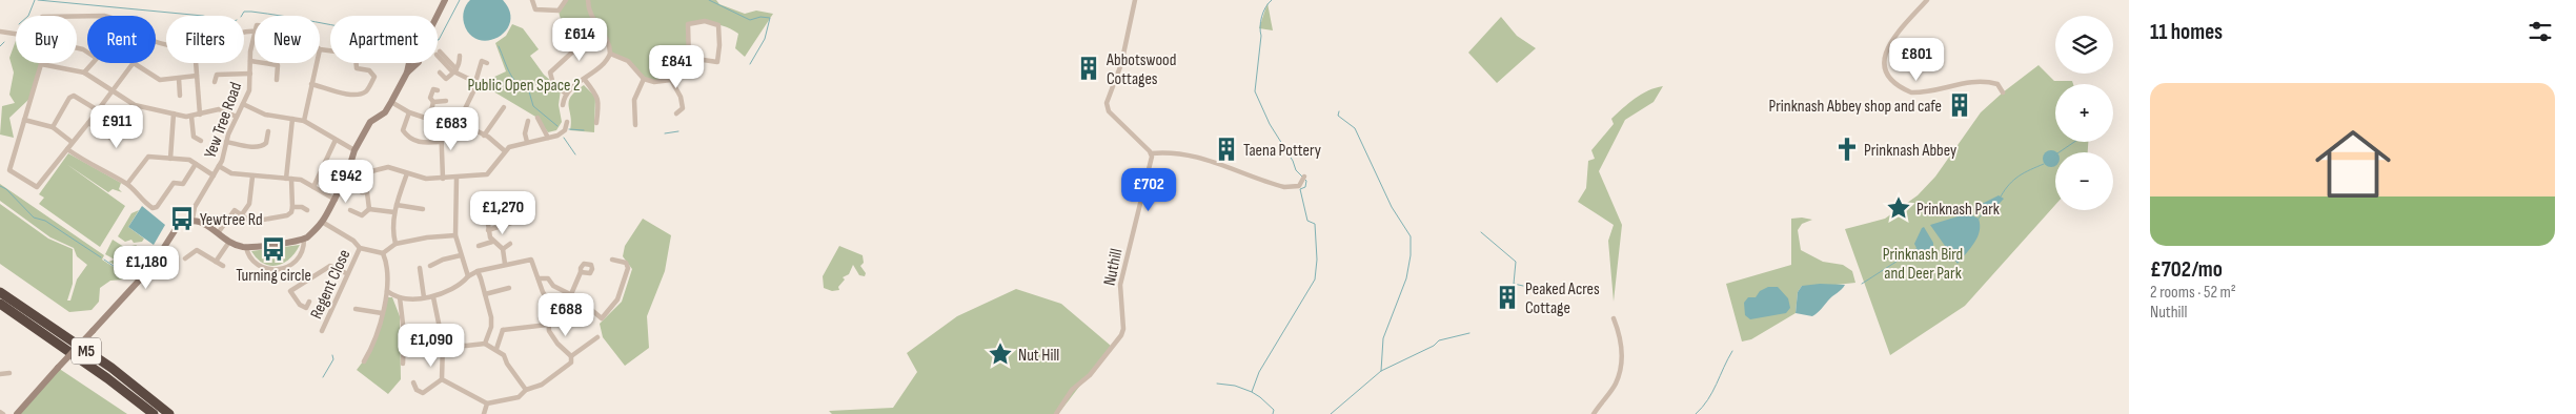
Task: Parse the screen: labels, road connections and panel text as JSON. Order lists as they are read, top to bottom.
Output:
{
  "streets": {
    "highway": ["M5"],
    "street": ["Yew Tree Road", "Nuthill", "Regent Close"]
  },
  "parks": ["Public Open Space 2", "Prinknash Bird and Deer Park"],
  "places": {
    "building": [
      "Abbotswood Cottages",
      "Prinknash Abbey shop and cafe",
      "Taena Pottery",
      "Peaked Acres Cottage"
    ],
    "church": ["Prinknash Abbey"],
    "place": ["Prinknash Park", "Nut Hill"],
    "bus stop": ["Yewtree Rd", "Turning circle"]
  },
  "page": {
    "heading": "11 homes",
    "map_buttons": ["+", "−"],
    "chip": [
      "Buy",
      "Rent",
      "Filters",
      "New",
      "Apartment"
    ],
    "price": [
      "£614",
      "£801",
      "£841",
      "£911",
      "£683",
      "£942",
      "£702",
      "£1,270",
      "£1,180",
      "£688",
      "£1,090"
    ],
    "list": [
      {
        "name": "£702/mo",
        "note": "2 rooms · 52 m² · Nuthill"
      }
    ]
  }
}
